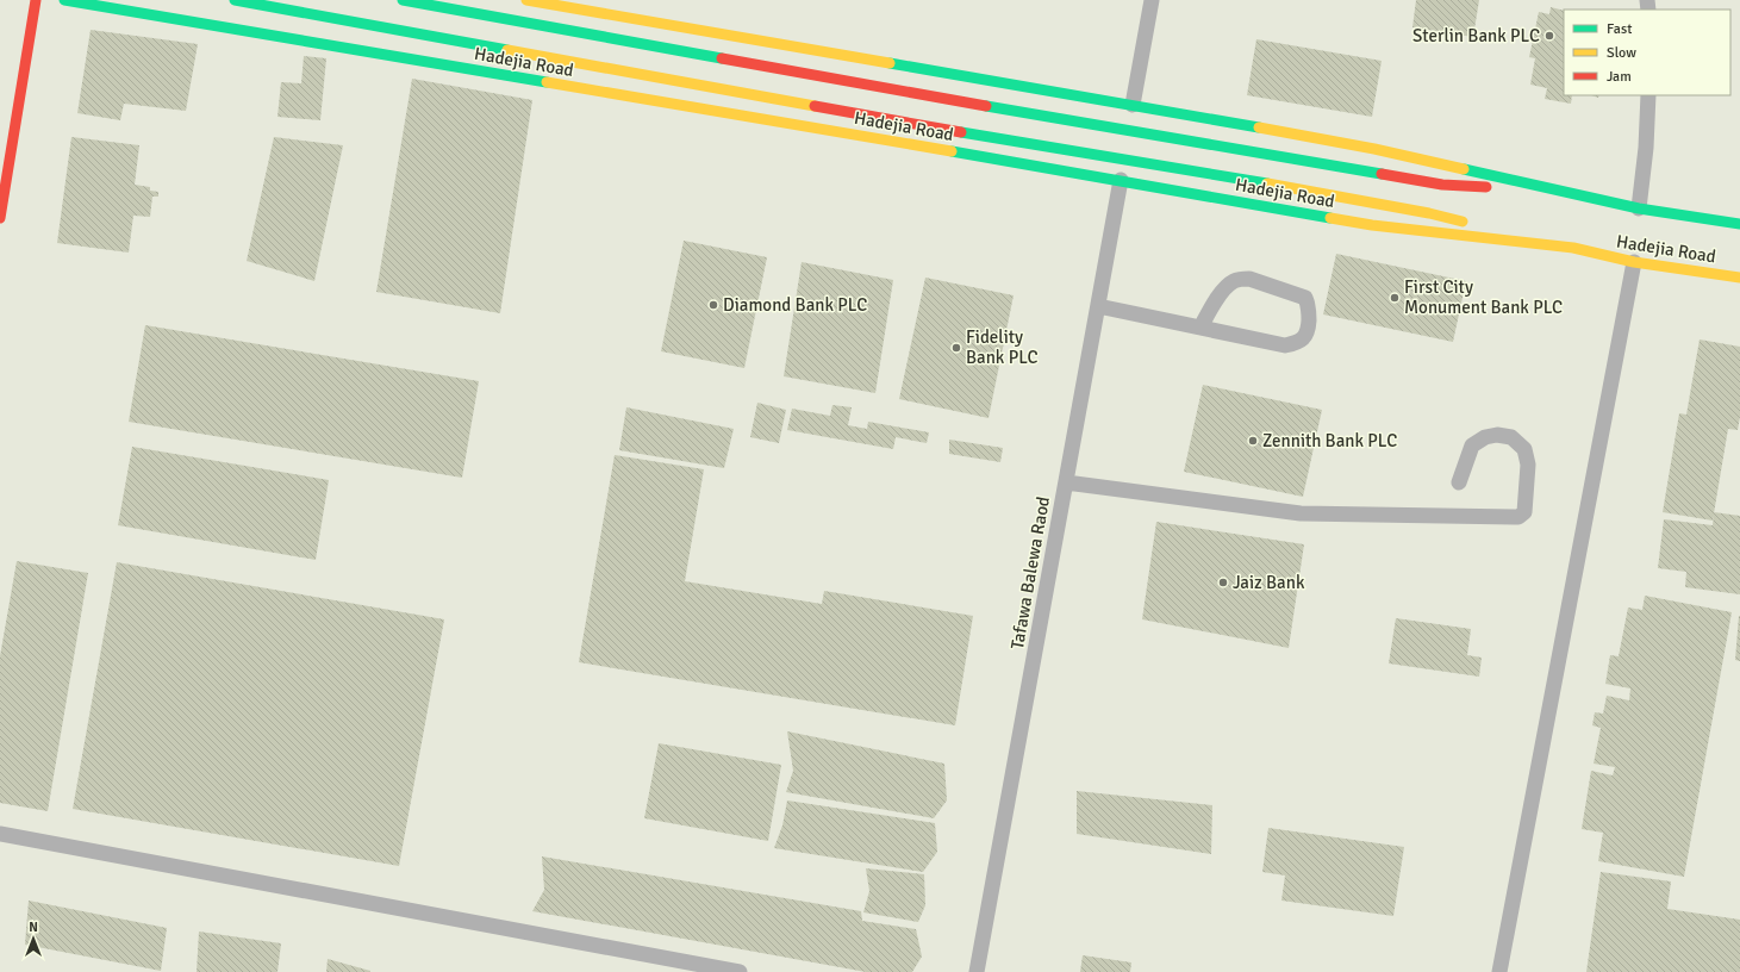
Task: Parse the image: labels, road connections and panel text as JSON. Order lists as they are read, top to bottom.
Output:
{
  "streets": {
    "main road": ["Hadejia Road"],
    "lane": ["Tafawa Balewa Raod"]
  },
  "crossings": [
    ["Hadejia Road", "Tafawa Balewa Raod"]
  ],
  "places": [
    "Sterlin Bank PLC",
    "First City Monument Bank PLC",
    "Diamond Bank PLC",
    "Fidelity Bank PLC",
    "Zennith Bank PLC",
    "Jaiz Bank"
  ],
  "legend": ["Fast", "Slow", "Jam"],
  "north": "top"
}
